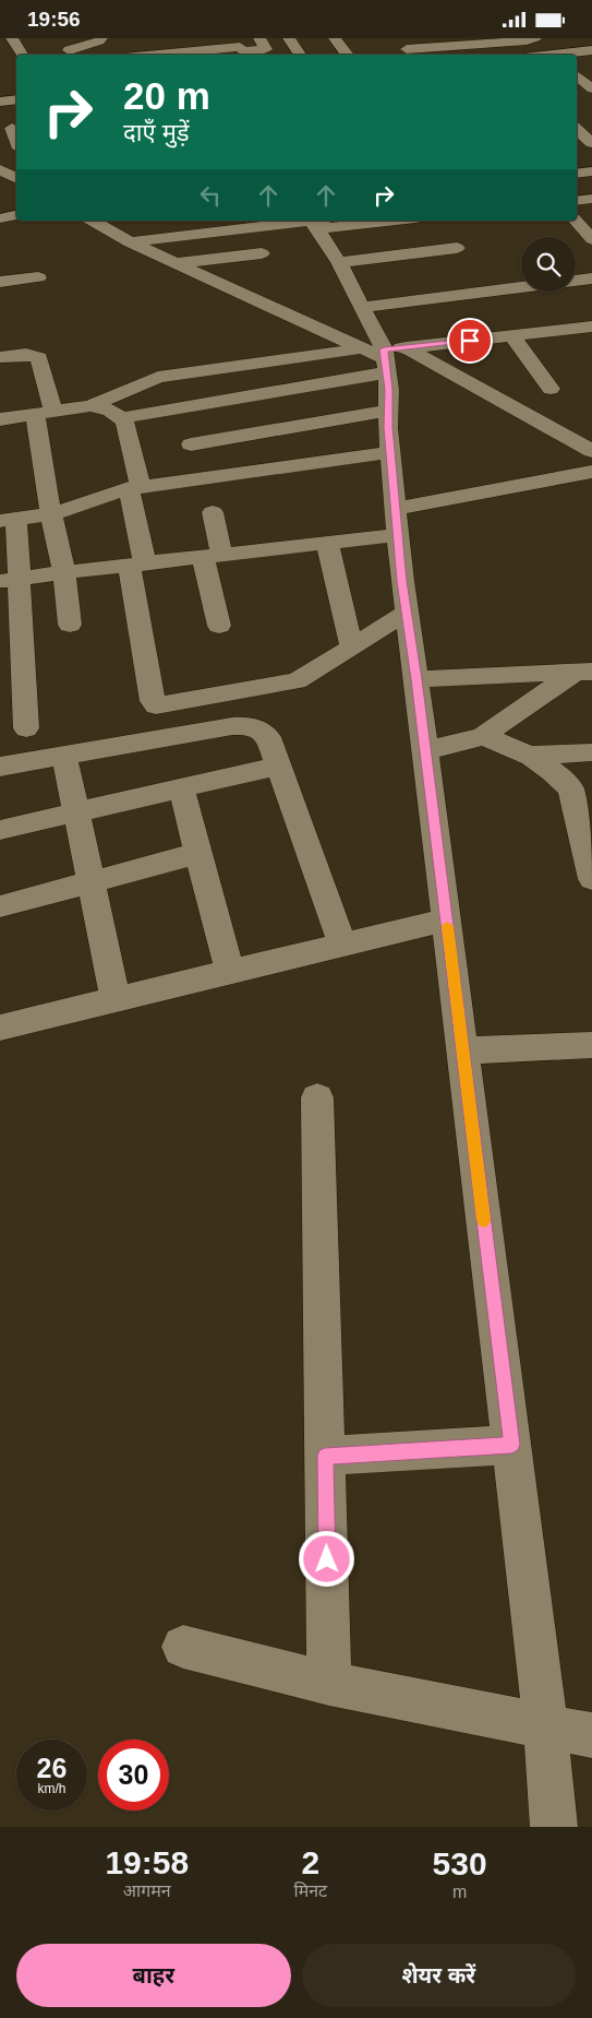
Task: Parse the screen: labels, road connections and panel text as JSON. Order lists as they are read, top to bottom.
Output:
{
  "page": {
    "status": "19:56",
    "turn": ["20 m", "दाएँ मुड़ें"],
    "speed": "26 km/h",
    "limit": "30",
    "eta": [
      "19:58",
      "आगमन",
      "2",
      "मिनट",
      "530",
      "m"
    ],
    "buttons": ["बाहर", "शेयर करें"]
  }
}
